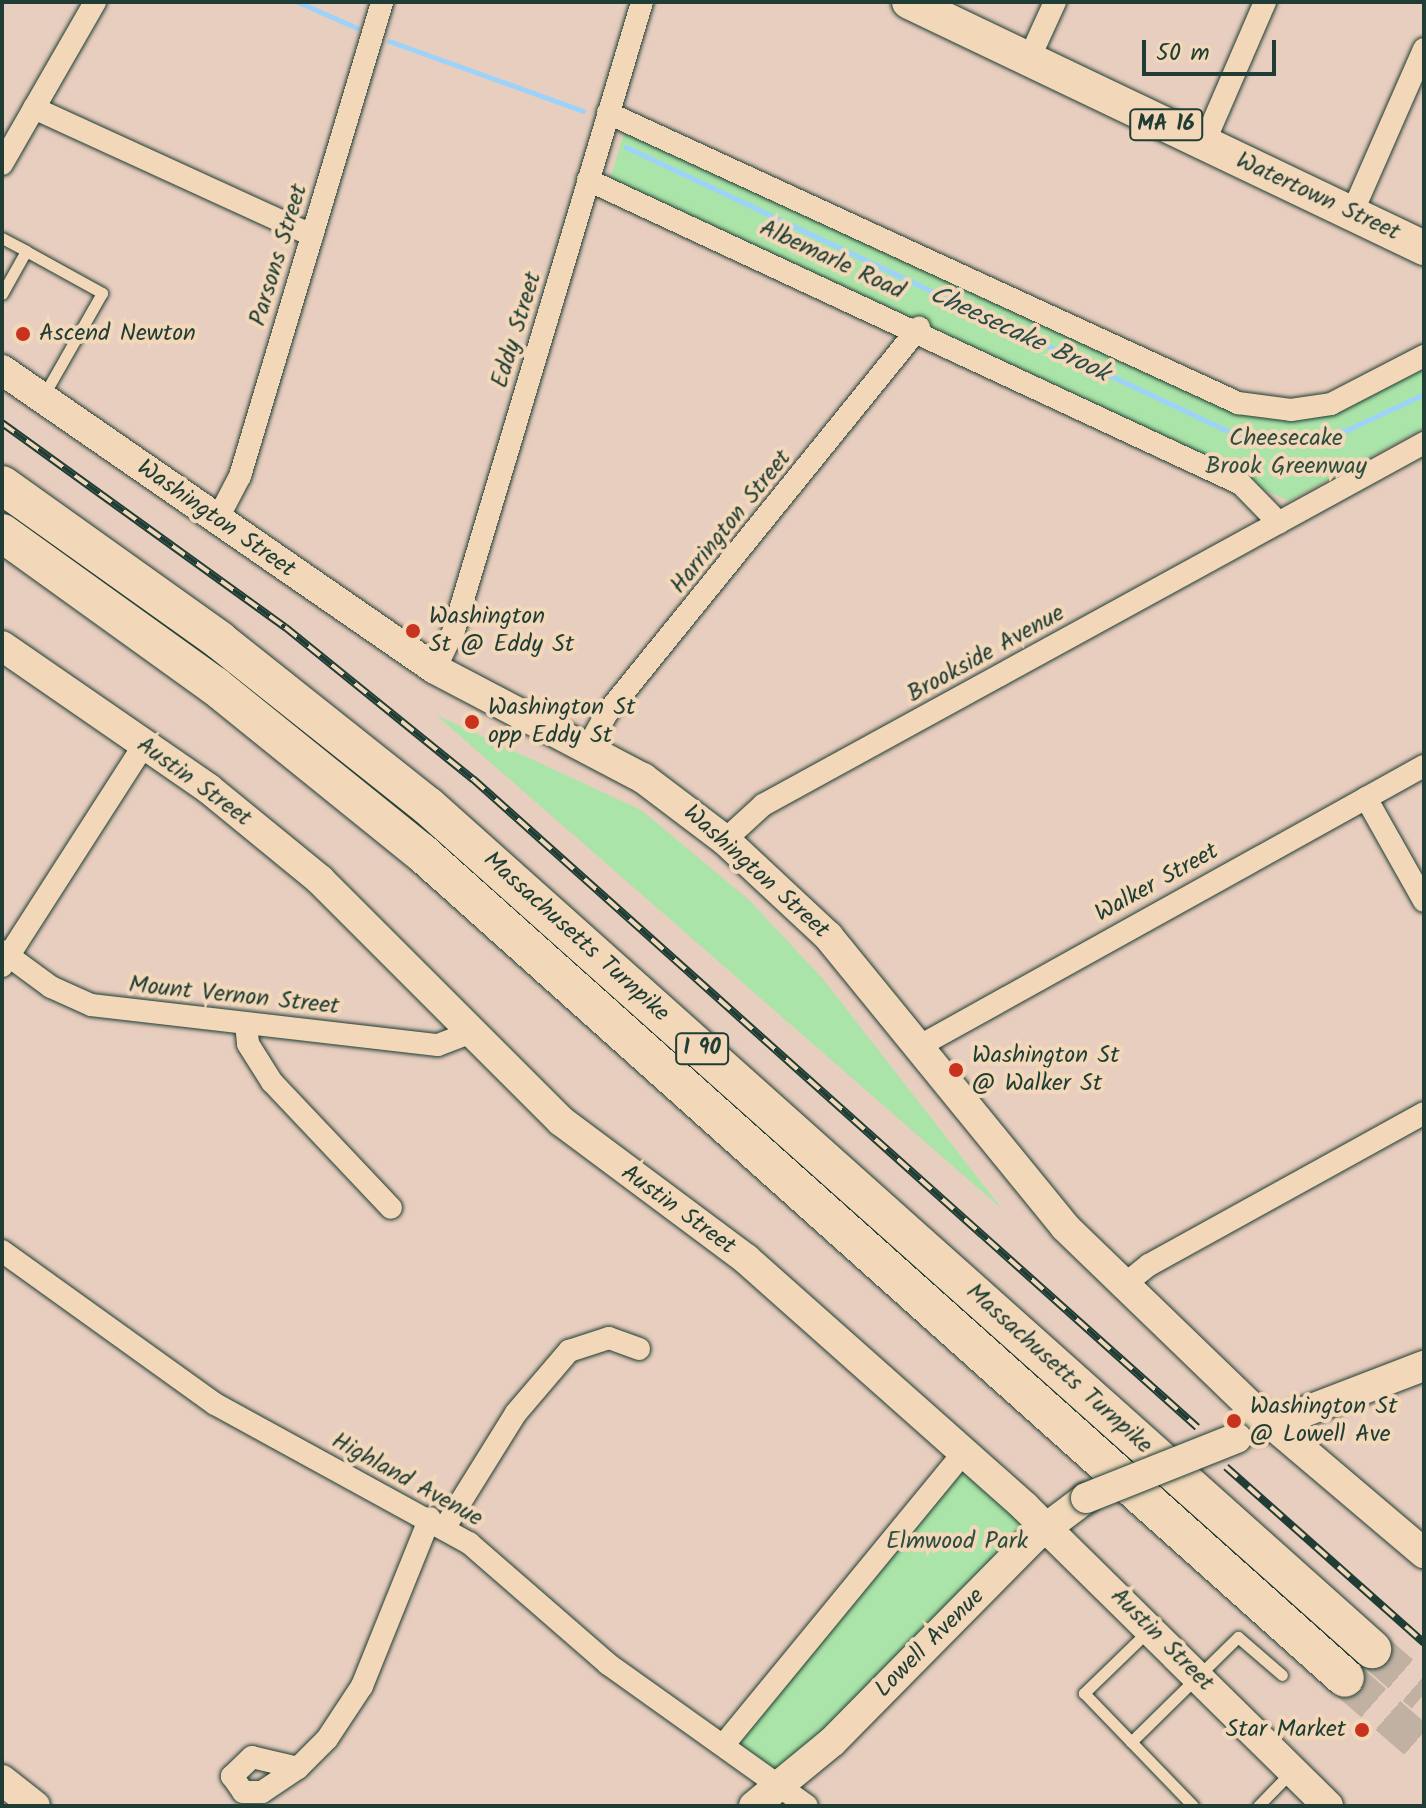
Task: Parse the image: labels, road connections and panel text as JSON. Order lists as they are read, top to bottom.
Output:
{
  "streets": {
    "highway": ["Massachusetts Turnpike", "I 90"],
    "main road": [
      "MA 16",
      "Watertown Street",
      "Washington Street",
      "Austin Street",
      "Lowell Avenue"
    ],
    "street": [
      "Parsons Street",
      "Albemarle Road",
      "Eddy Street",
      "Harrington Street",
      "Brookside Avenue",
      "Walker Street",
      "Mount Vernon Street",
      "Highland Avenue"
    ]
  },
  "crossings": [
    ["Parsons Street", "Washington Street"],
    ["Albemarle Road", "Eddy Street"],
    ["Albemarle Road", "Harrington Street"],
    ["Albemarle Road", "Brookside Avenue"],
    ["Eddy Street", "Washington Street"],
    ["Washington Street", "Harrington Street"],
    ["Washington Street", "Brookside Avenue"],
    ["Washington Street", "Walker Street"],
    ["Washington Street", "Lowell Avenue"],
    ["Austin Street", "Mount Vernon Street"],
    ["Austin Street", "Lowell Avenue"],
    ["Highland Avenue", "Lowell Avenue"]
  ],
  "water": ["Cheesecake Brook"],
  "parks": ["Cheesecake Brook Greenway", "Elmwood Park"],
  "places": [
    "Ascend Newton",
    "Washington St @ Eddy St",
    "Washington St opp Eddy St",
    "Washington St @ Walker St",
    "Washington St @ Lowell Ave",
    "Star Market"
  ],
  "scale_bar": "50 m"
}
